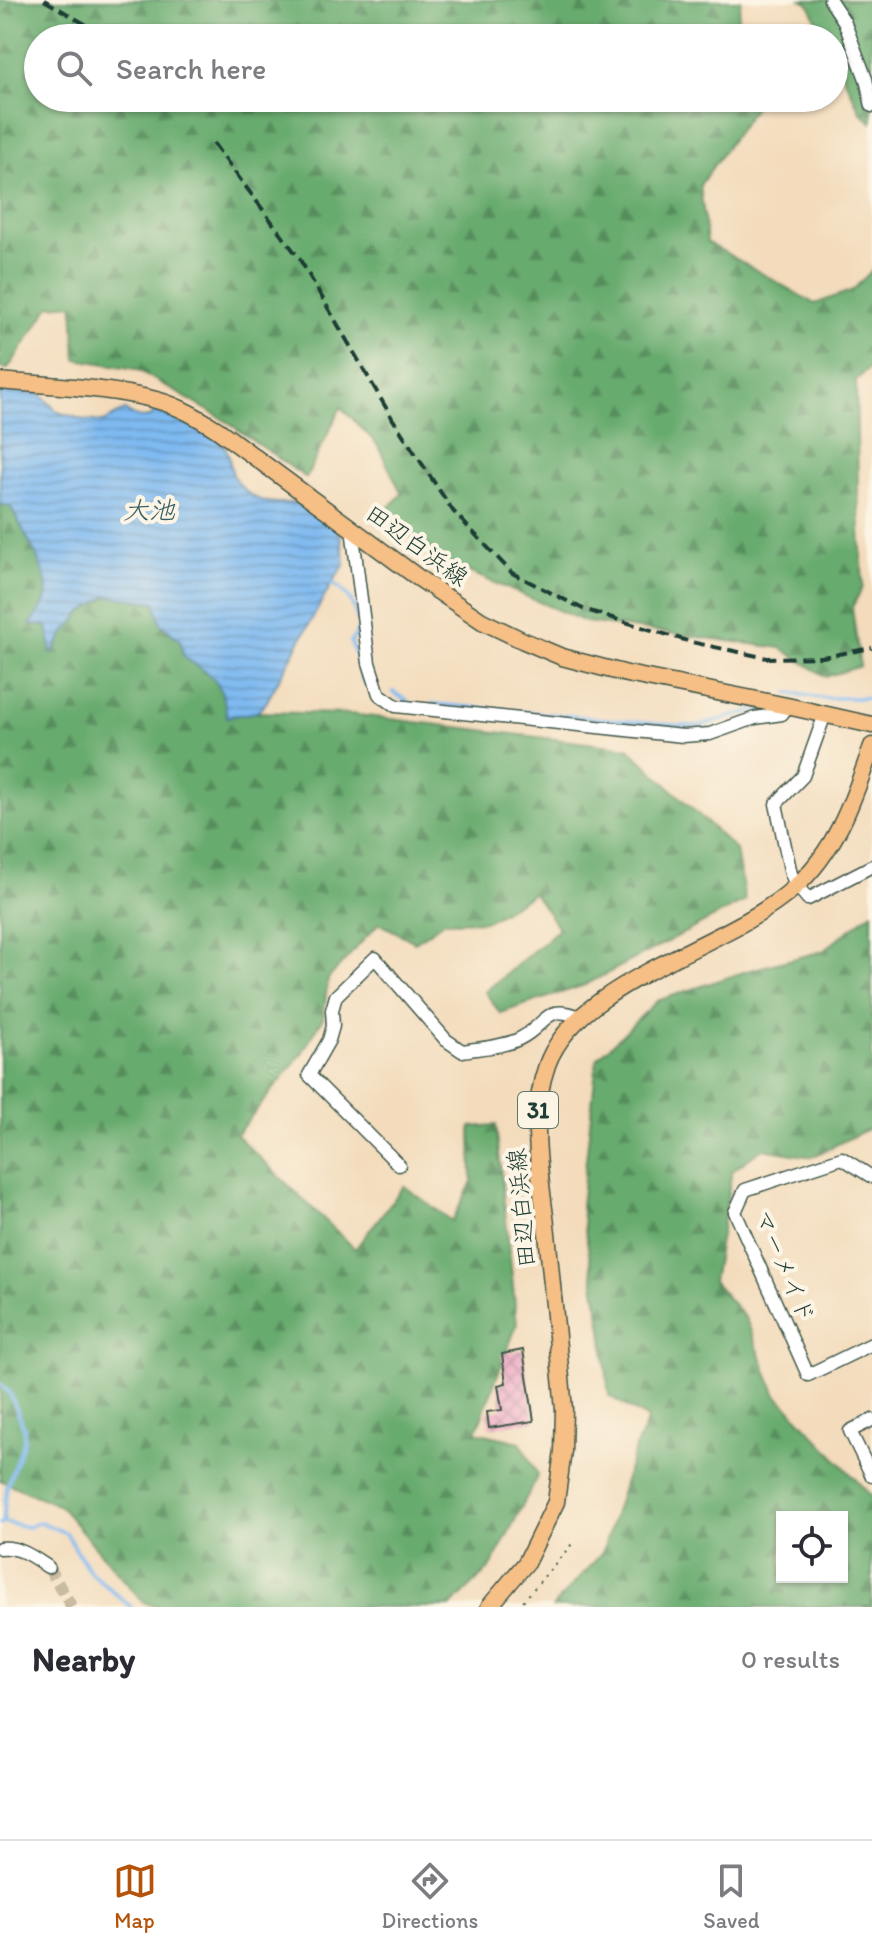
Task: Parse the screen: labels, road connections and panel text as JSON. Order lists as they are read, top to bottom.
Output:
{
  "streets": {
    "main road": ["田辺白浜線", "31"],
    "street": ["マーメイド"]
  },
  "water": ["大池"],
  "page": {
    "search": "Search here",
    "heading": ["Nearby", "0 results"],
    "nav": ["Map", "Directions", "Saved"]
  }
}
